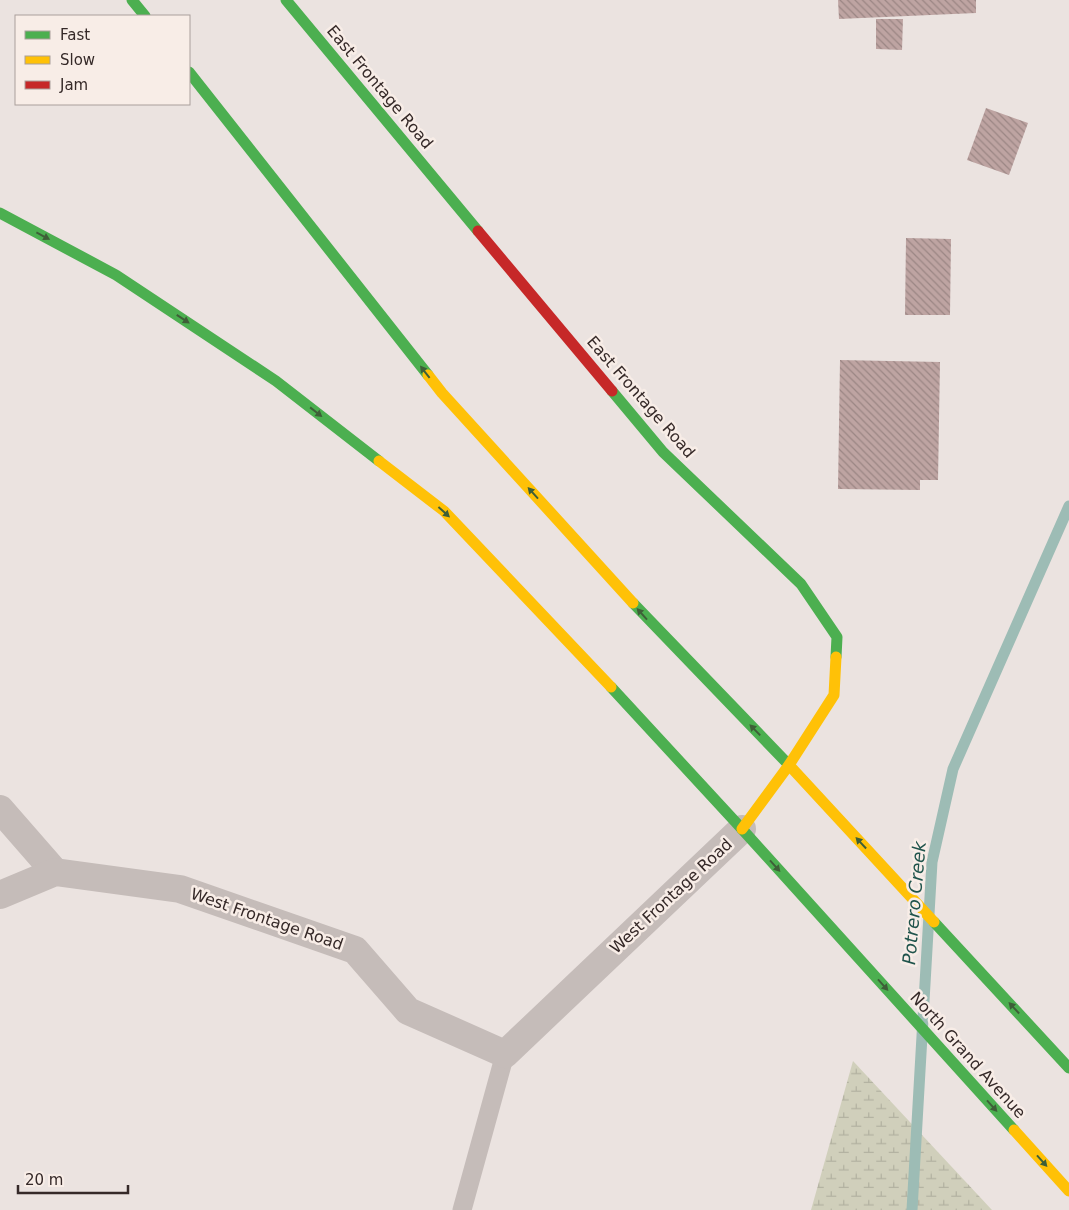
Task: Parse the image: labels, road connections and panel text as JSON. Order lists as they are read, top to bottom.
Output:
{
  "streets": {
    "main road": ["East Frontage Road", "North Grand Avenue"],
    "street": ["West Frontage Road"]
  },
  "crossings": [
    ["East Frontage Road", "West Frontage Road"],
    ["East Frontage Road", "North Grand Avenue"],
    ["West Frontage Road", "North Grand Avenue"]
  ],
  "water": ["Potrero Creek"],
  "legend": ["Fast", "Slow", "Jam"],
  "scale_bar": "20 m"
}
